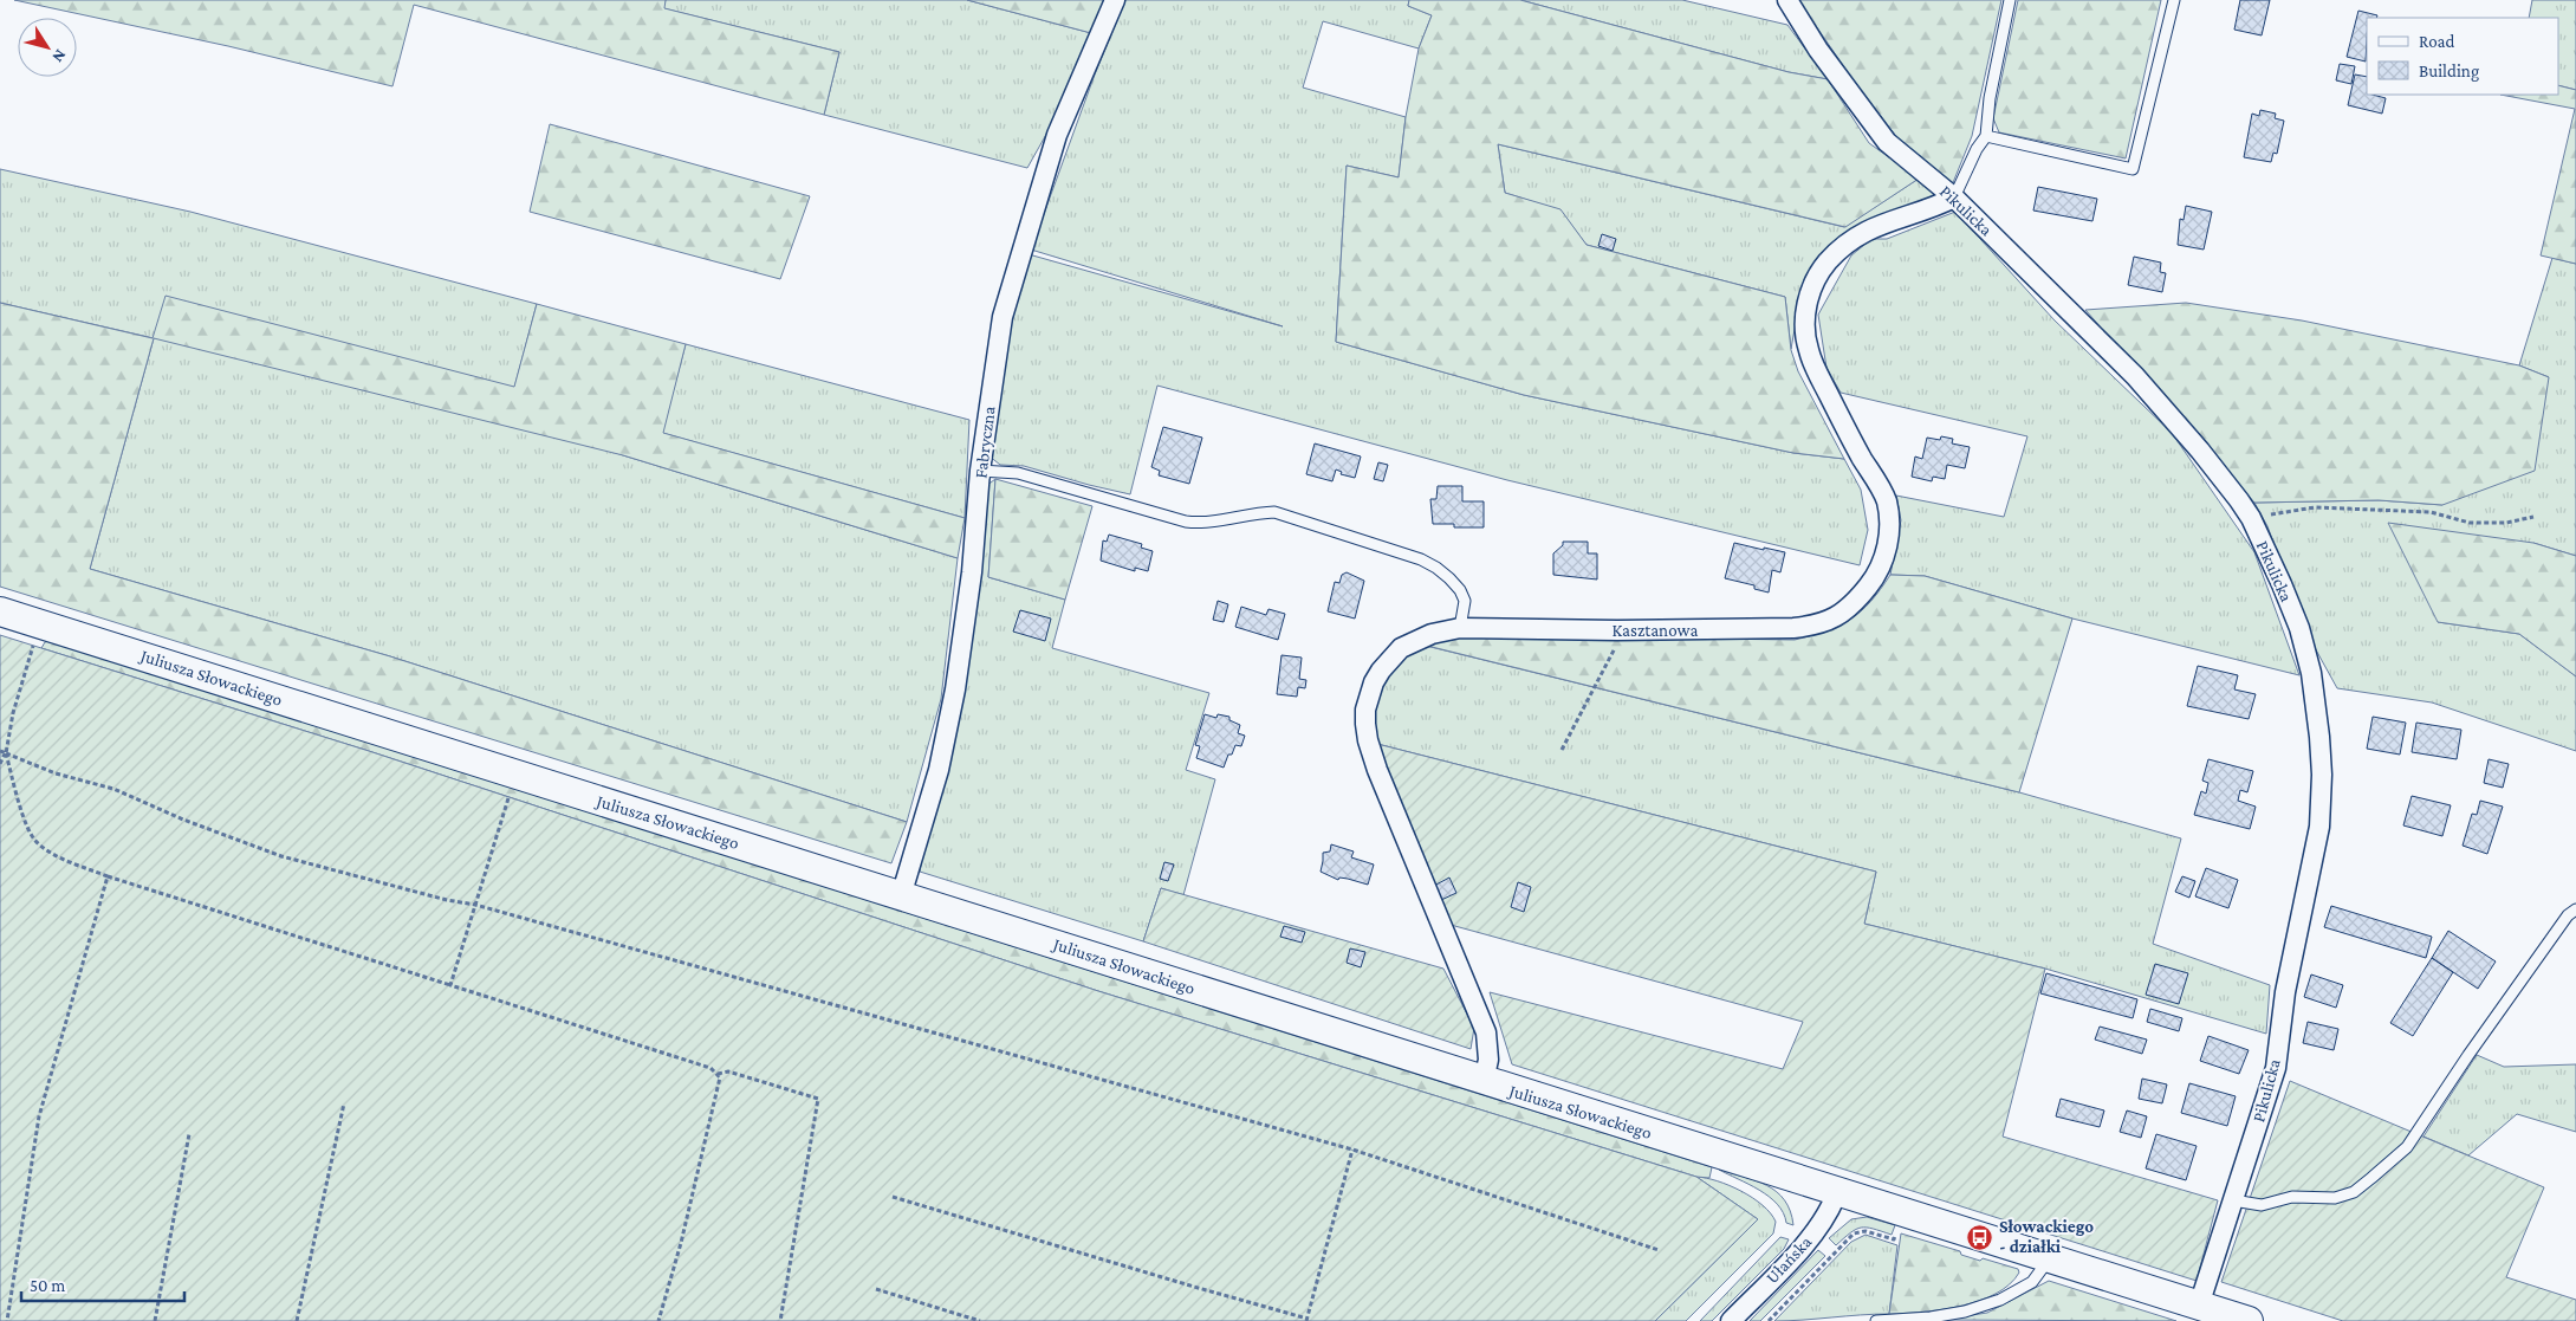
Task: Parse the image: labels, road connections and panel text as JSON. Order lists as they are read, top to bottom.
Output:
{
  "streets": {
    "street": [
      "Pikulicka",
      "Fabryczna",
      "Kasztanowa",
      "Juliusza Słowackiego",
      "Ułańska"
    ]
  },
  "crossings": [
    ["Pikulicka", "Kasztanowa"],
    ["Pikulicka", "Juliusza Słowackiego"],
    ["Fabryczna", "Juliusza Słowackiego"],
    ["Kasztanowa", "Juliusza Słowackiego"],
    ["Juliusza Słowackiego", "Ułańska"]
  ],
  "places": {
    "bus stop": ["Słowackiego - działki"]
  },
  "legend": ["Road", "Building"],
  "scale_bar": "50 m",
  "north": "bottom right"
}
